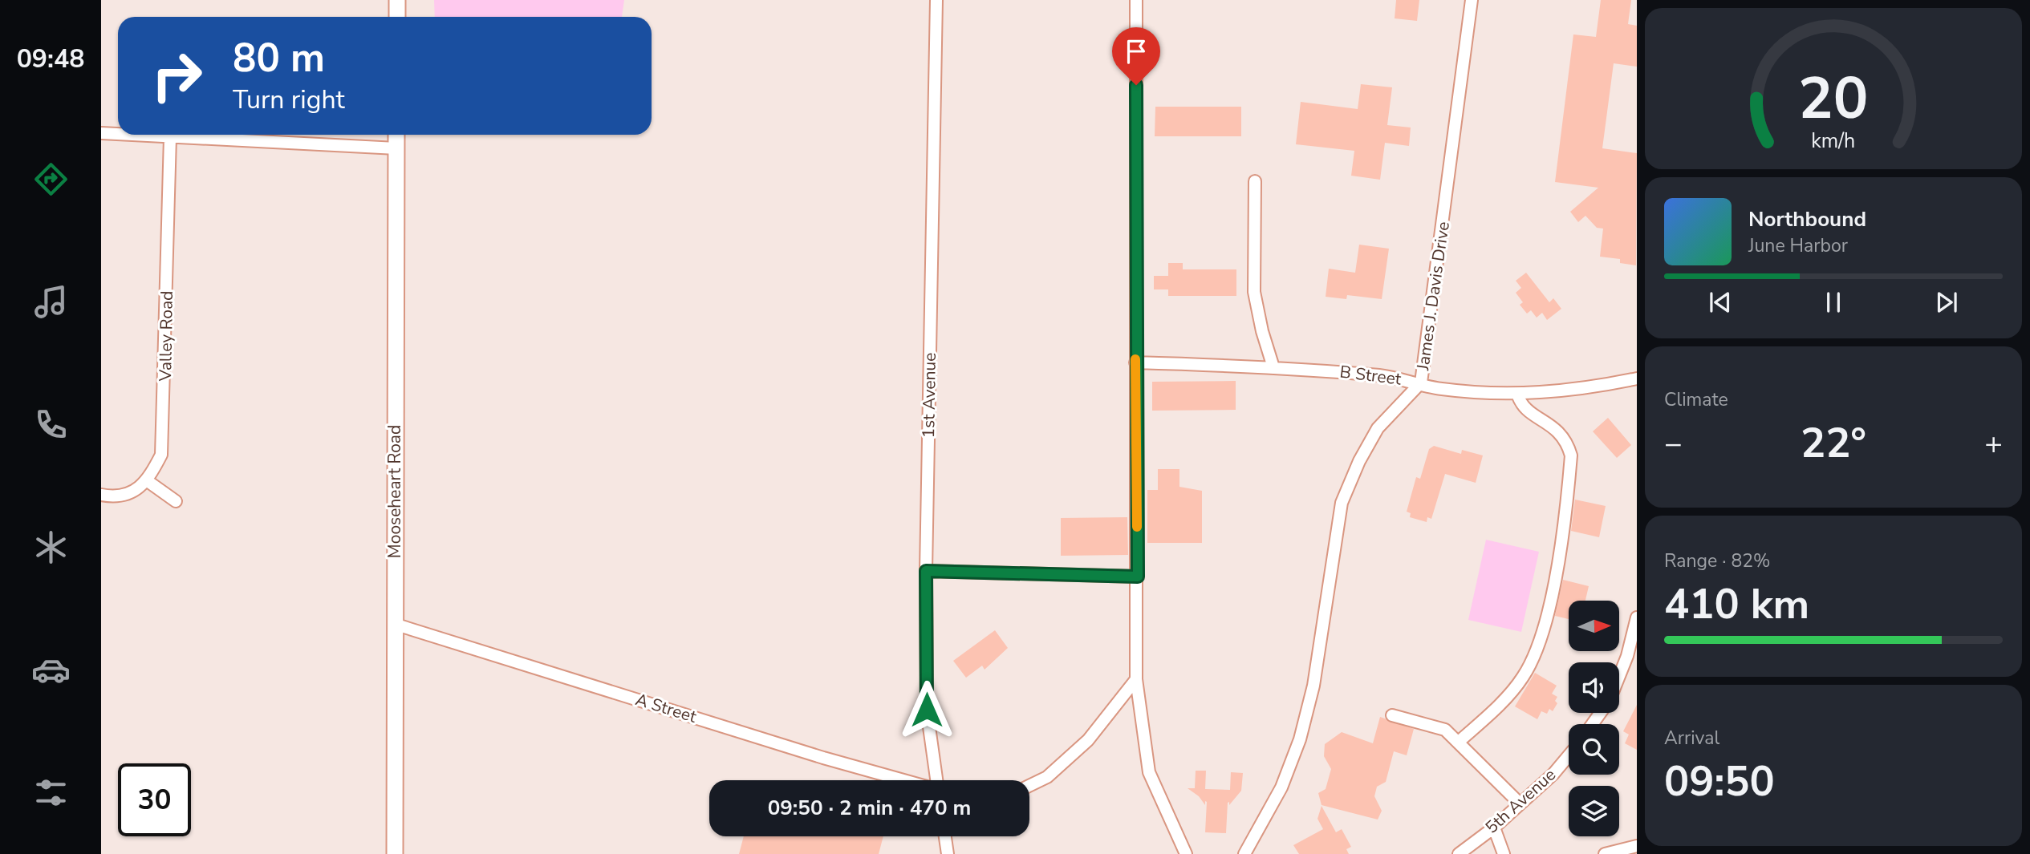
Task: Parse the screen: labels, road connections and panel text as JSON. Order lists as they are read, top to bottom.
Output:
{
  "streets": {
    "main road": ["Mooseheart Road"],
    "street": [
      "James J. Davis Drive",
      "Valley Road",
      "B Street",
      "1st Avenue",
      "A Street",
      "5th Avenue"
    ]
  },
  "crossings": [
    ["James J. Davis Drive", "B Street"],
    ["Mooseheart Road", "A Street"]
  ],
  "north": "right",
  "page": {
    "tabs": "09:48",
    "turn": ["80 m", "Turn right"],
    "song": ["Northbound", "June Harbor"],
    "tile": [
      "Climate",
      ["Range · 82%", "410 km"],
      ["Arrival", "09:50"]
    ],
    "heat": ["−", "22°", "+"],
    "limit": "30",
    "trip": "09:50 · 2 min · 470 m",
    "gauge": ["20", "km/h"]
  }
}
